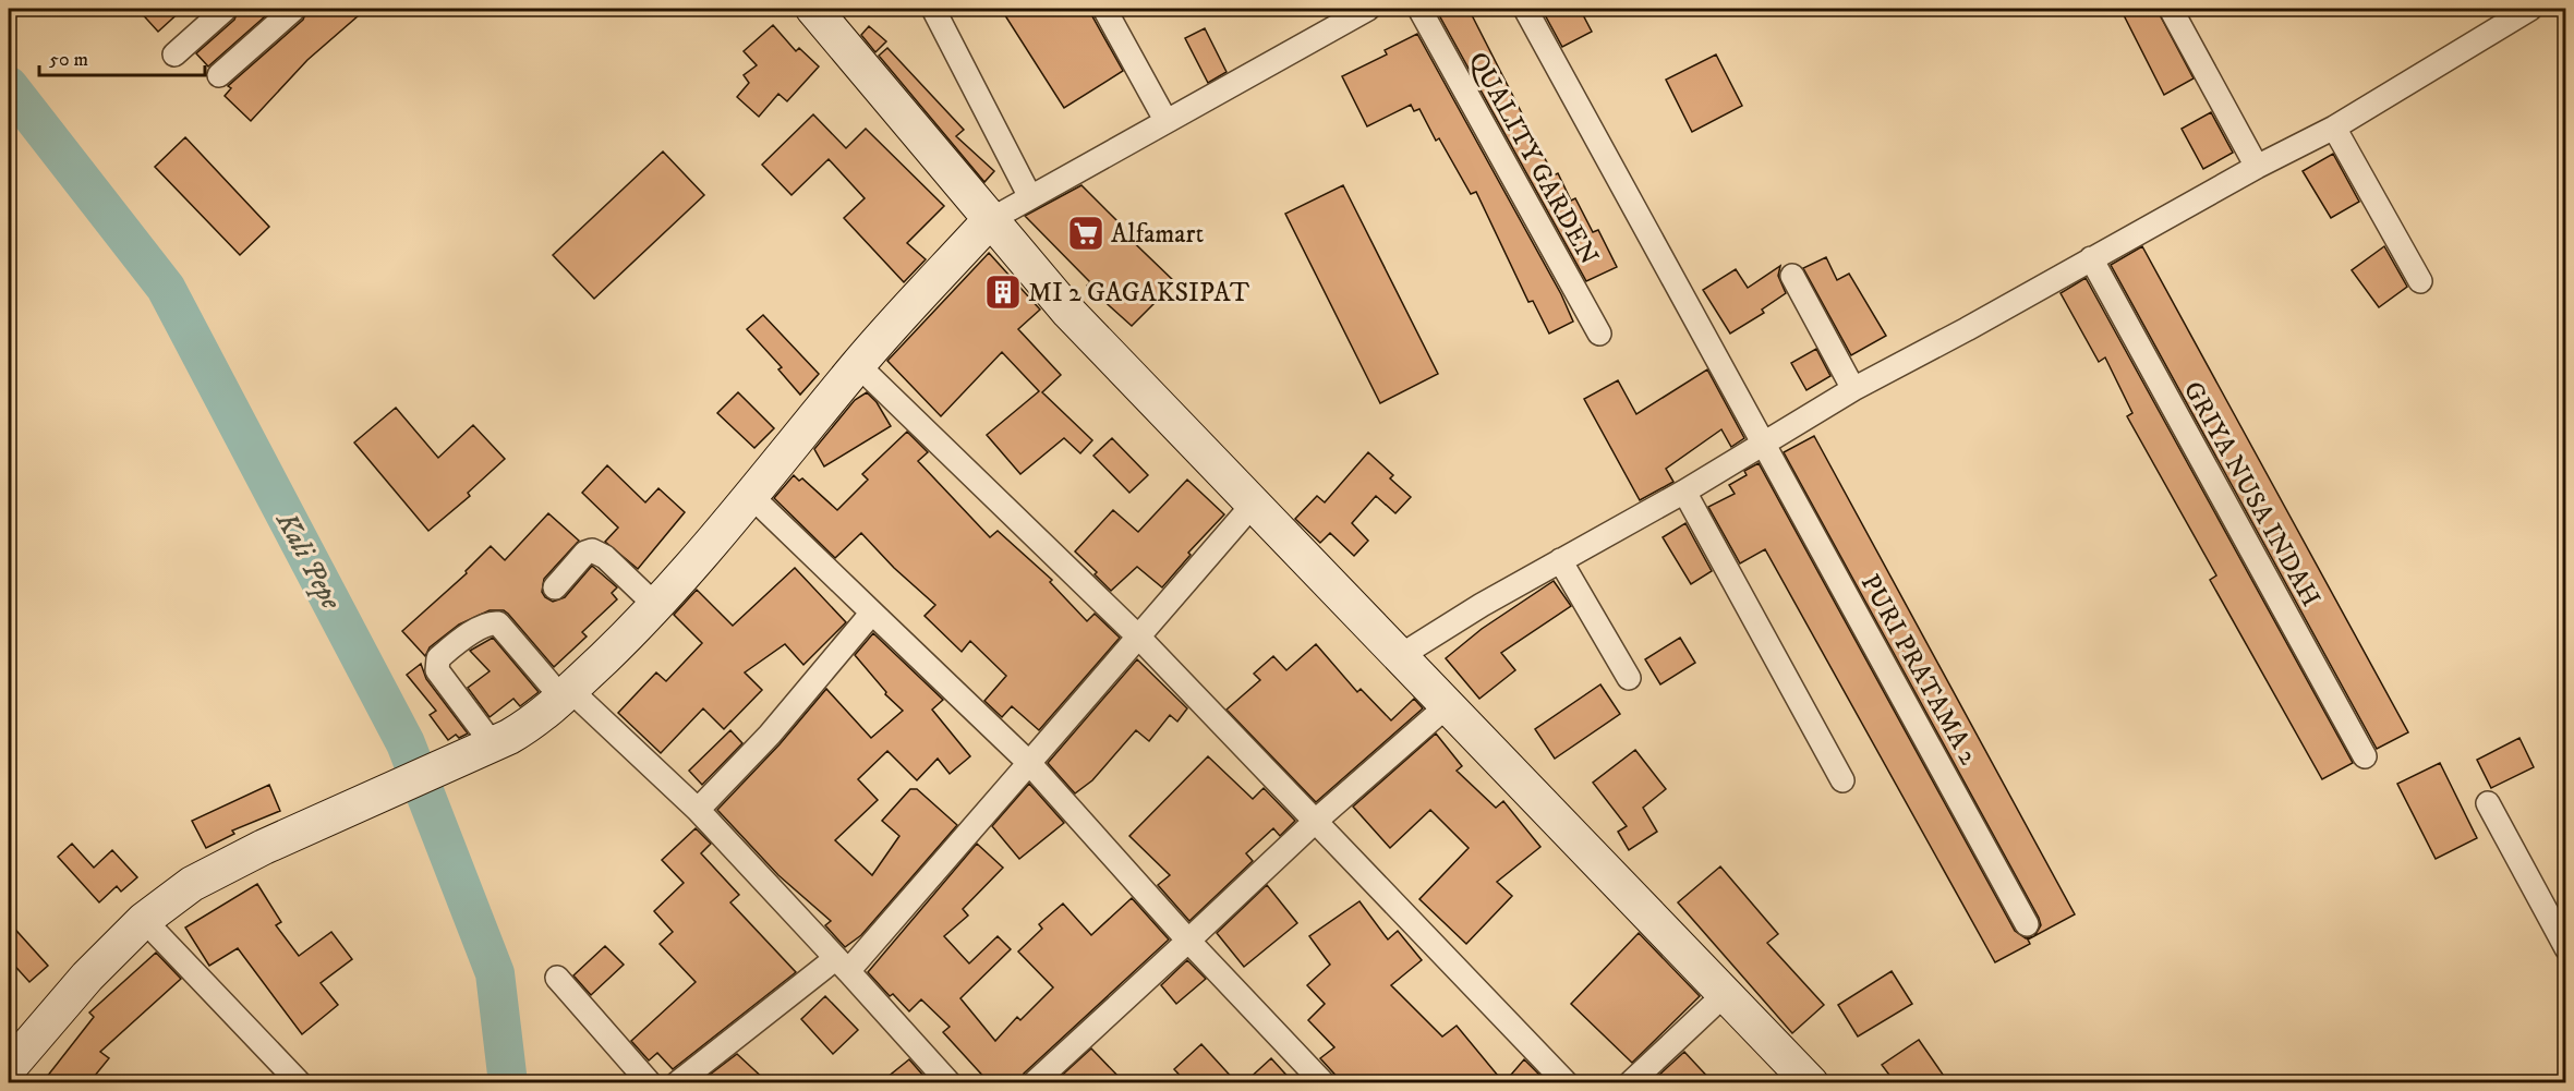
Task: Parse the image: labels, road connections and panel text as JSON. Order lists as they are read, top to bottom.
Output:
{
  "streets": {
    "street": ["QUALITY GARDEN", "GRIYA NUSA INDAH", "PURI PRATAMA 2"]
  },
  "water": ["Kali Pepe"],
  "places": {
    "supermarket": ["Alfamart"],
    "building": ["MI 2 GAGAKSIPAT"]
  },
  "scale_bar": "50 m"
}
